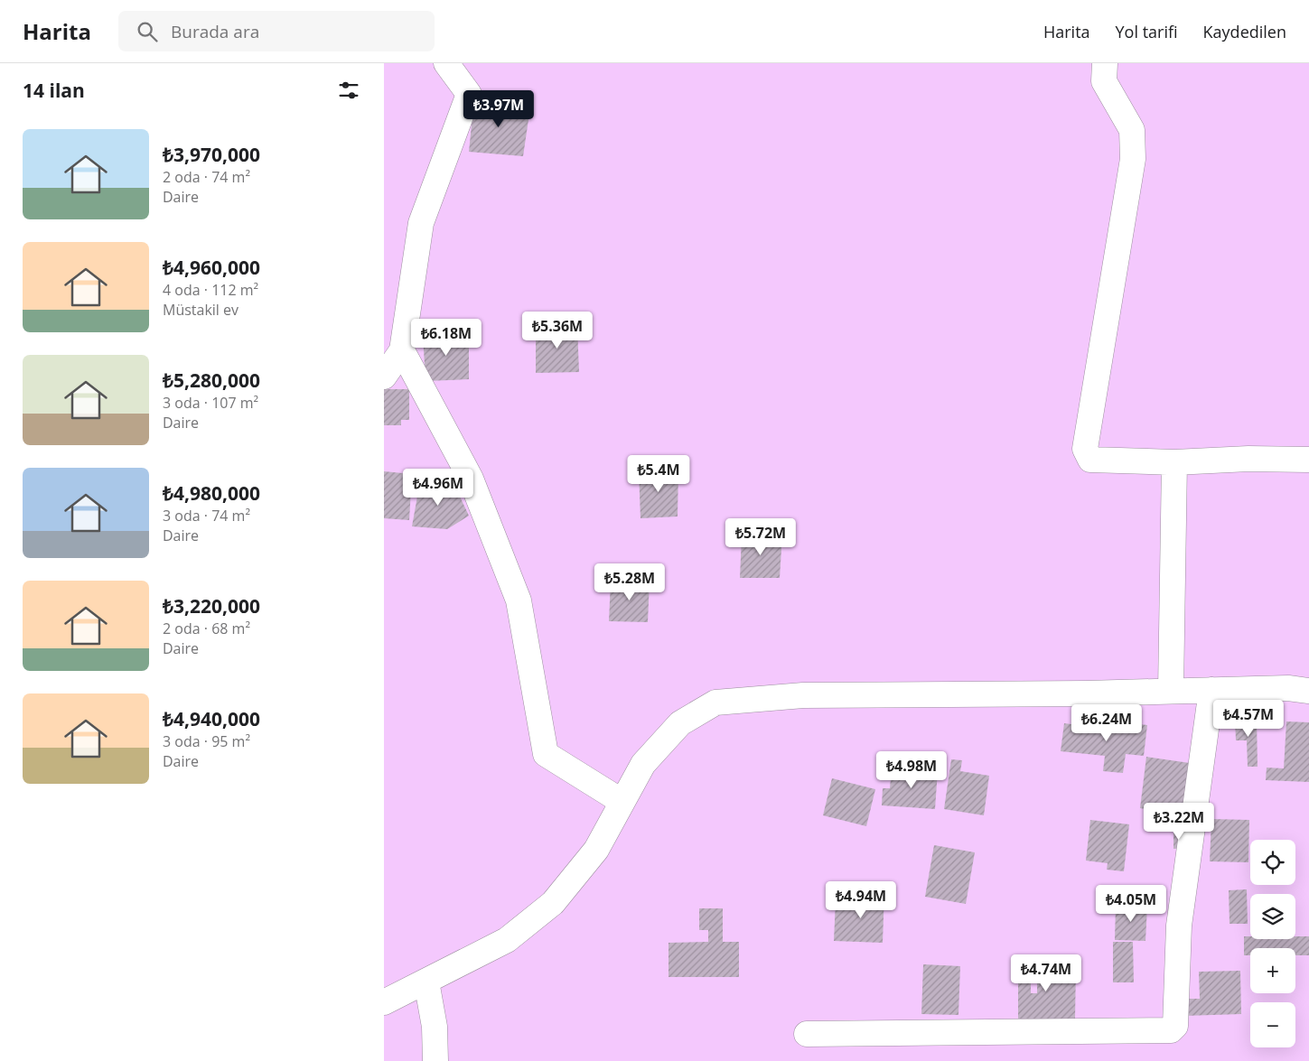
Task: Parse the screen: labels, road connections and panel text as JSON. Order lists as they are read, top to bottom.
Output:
{
  "page": {
    "header": "Harita",
    "search": "Burada ara",
    "nav": ["Harita", "Yol tarifi", "Kaydedilen"],
    "heading": "14 ilan",
    "price": [
      "₺3.97M",
      "₺5.36M",
      "₺6.18M",
      "₺5.4M",
      "₺4.96M",
      "₺5.72M",
      "₺5.28M",
      "₺4.57M",
      "₺6.24M",
      "₺4.98M",
      "₺3.22M",
      "₺4.94M",
      "₺4.05M",
      "₺4.74M"
    ],
    "list": [
      {
        "name": "₺3,970,000",
        "note": "2 oda · 74 m² · Daire"
      },
      {
        "name": "₺4,960,000",
        "note": "4 oda · 112 m² · Müstakil ev"
      },
      {
        "name": "₺5,280,000",
        "note": "3 oda · 107 m² · Daire"
      },
      {
        "name": "₺4,980,000",
        "note": "3 oda · 74 m² · Daire"
      },
      {
        "name": "₺3,220,000",
        "note": "2 oda · 68 m² · Daire"
      },
      {
        "name": "₺4,940,000",
        "note": "3 oda · 95 m² · Daire"
      }
    ],
    "map_buttons": ["+", "−"]
  }
}
